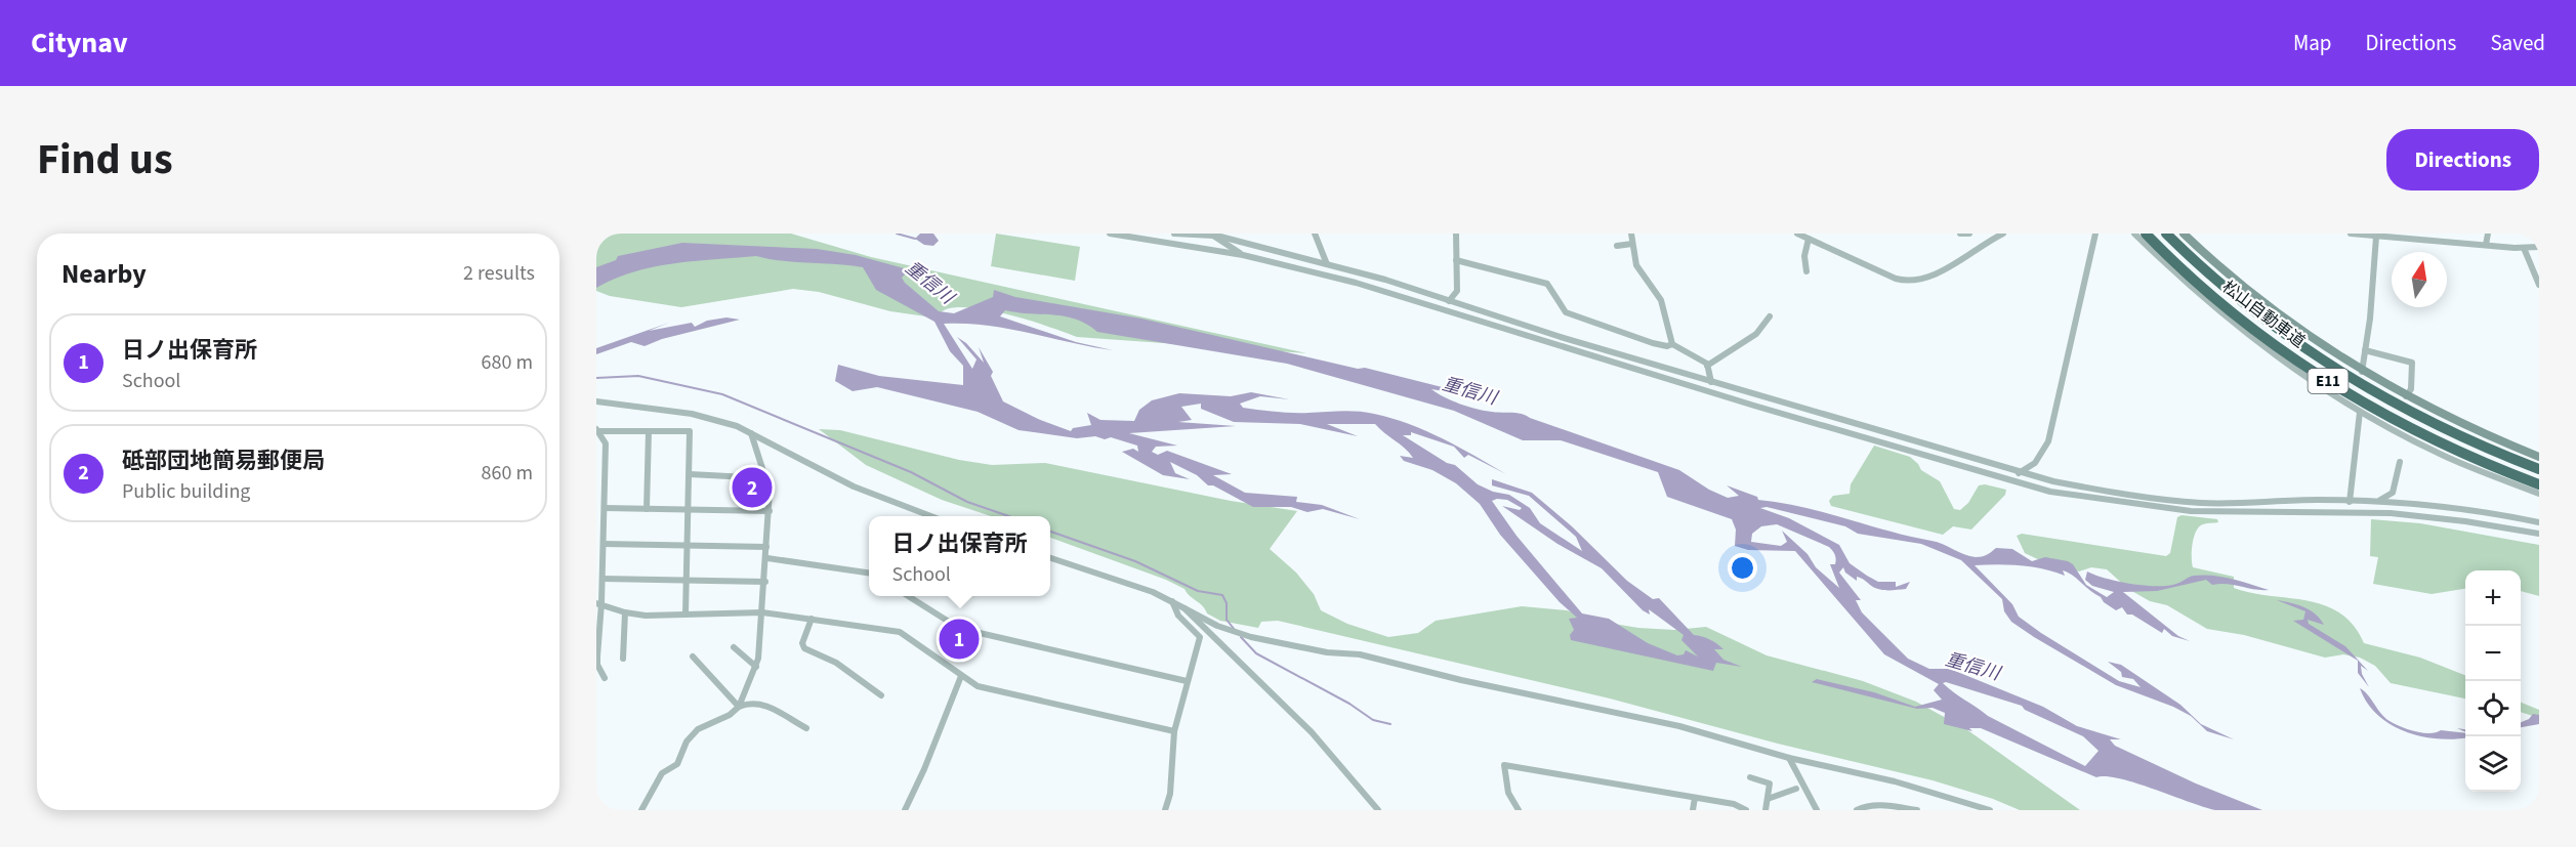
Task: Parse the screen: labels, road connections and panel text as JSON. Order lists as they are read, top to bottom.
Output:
{
  "streets": {
    "highway": ["松山自動車道", "E11"]
  },
  "water": ["重信川"],
  "north": "top",
  "page": {
    "header": "Citynav",
    "nav": ["Map", "Directions", "Saved"],
    "title": "Find us",
    "buttons": "Directions",
    "heading": ["Nearby", "2 results"],
    "list": [
      {
        "mark": "1",
        "name": "日ノ出保育所",
        "note": "School",
        "value": "680 m"
      },
      {
        "mark": "2",
        "name": "砥部団地簡易郵便局",
        "note": "Public building",
        "value": "860 m"
      }
    ],
    "pins": ["2", "1"],
    "popup": ["日ノ出保育所", "School"],
    "map_buttons": ["+", "−"]
  }
}
